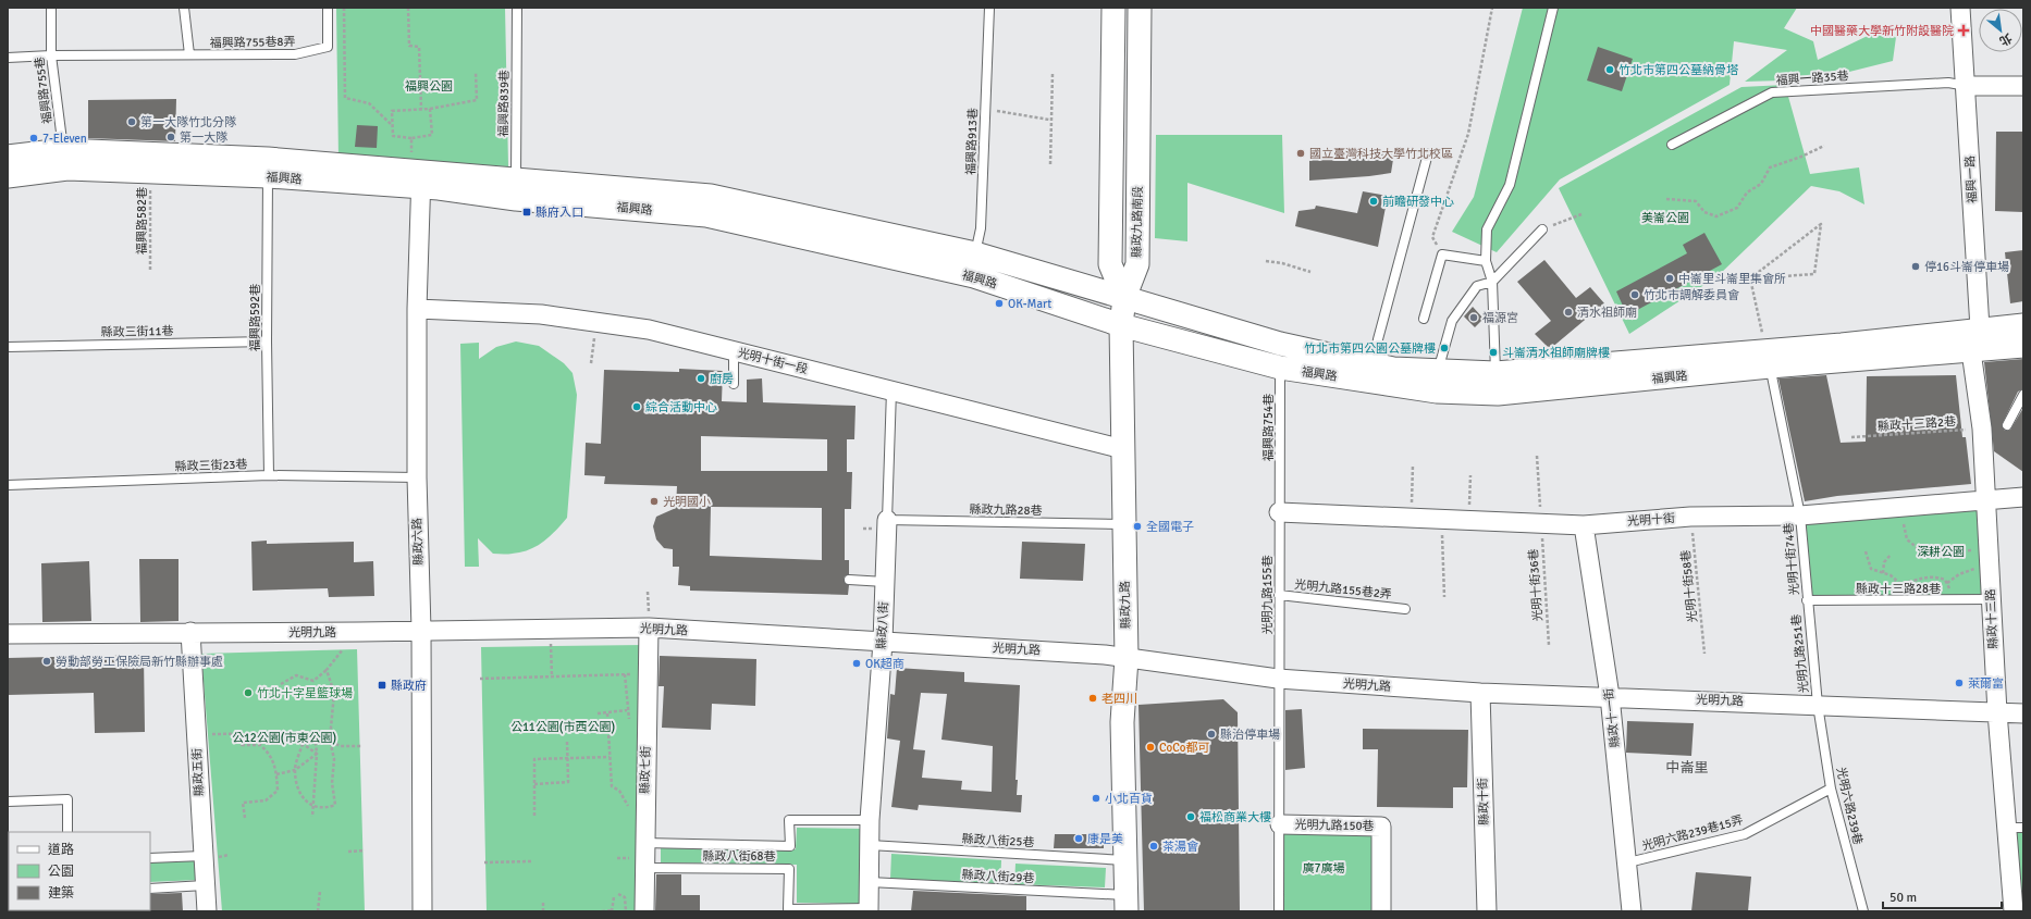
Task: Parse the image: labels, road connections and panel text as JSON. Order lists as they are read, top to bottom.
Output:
{
  "streets": {
    "street": [
      "福興路",
      "福興一路",
      "縣政九路南段",
      "光明十街一段",
      "光明十街",
      "縣政六路",
      "縣政九路",
      "縣政十三路",
      "縣政八街",
      "光明九路",
      "縣政十一街",
      "縣政七街",
      "縣政五街",
      "縣政十街",
      "光明九路150巷"
    ],
    "lane": [
      "福興路755巷8弄",
      "福興一路35巷",
      "福興路755巷",
      "福興路839巷",
      "福興路913巷",
      "福興路592巷",
      "縣政三街11巷",
      "福興路754巷",
      "縣政三街23巷",
      "縣政九路28巷",
      "光明十街74巷",
      "縣政十三路28巷",
      "光明九路155巷2弄",
      "光明九路155巷",
      "光明九路251巷",
      "光明六路239巷",
      "光明六路239巷15弄",
      "縣政八街25巷",
      "縣政八街68巷",
      "縣政八街29巷"
    ],
    "path": [
      "福興路582巷",
      "縣政十三路2巷",
      "光明十街36巷",
      "光明十街58巷"
    ]
  },
  "crossings": [
    ["福興路755巷8弄", "福興路755巷"],
    ["福興一路35巷", "福興一路"],
    ["福興路755巷", "福興路"],
    ["福興路839巷", "福興路"],
    ["福興路913巷", "福興路"],
    ["福興路", "福興一路"],
    ["福興路", "福興路582巷"],
    ["福興路", "縣政九路南段"],
    ["福興路", "福興路592巷"],
    ["福興路", "福興路754巷"],
    ["福興路", "縣政六路"],
    ["福興路", "光明十街74巷"],
    ["福興路", "縣政九路"],
    ["福興路", "縣政十三路"],
    ["福興一路", "縣政十三路"],
    ["縣政九路南段", "縣政九路"],
    ["福興路592巷", "縣政三街11巷"],
    ["福興路592巷", "縣政三街23巷"],
    ["光明十街一段", "縣政六路"],
    ["光明十街一段", "縣政九路"],
    ["光明十街一段", "縣政八街"],
    ["縣政十三路2巷", "縣政十三路"],
    ["福興路754巷", "光明十街"],
    ["福興路754巷", "光明九路155巷"],
    ["縣政三街23巷", "縣政六路"],
    ["縣政九路28巷", "縣政九路"],
    ["縣政九路28巷", "縣政八街"],
    ["光明十街", "光明十街74巷"],
    ["光明十街", "光明十街36巷"],
    ["光明十街", "光明十街58巷"],
    ["光明十街", "光明九路155巷"],
    ["光明十街", "縣政十三路"],
    ["光明十街", "縣政十一街"],
    ["縣政六路", "光明九路"],
    ["光明十街74巷", "縣政十三路28巷"],
    ["光明十街74巷", "光明九路251巷"],
    ["縣政十三路28巷", "縣政十三路"],
    ["縣政十三路28巷", "光明九路251巷"],
    ["光明九路155巷2弄", "光明九路155巷"],
    ["光明九路155巷", "光明九路"],
    ["光明九路155巷", "光明九路150巷"],
    ["縣政九路", "光明九路"],
    ["縣政九路", "縣政八街25巷"],
    ["縣政九路", "縣政八街29巷"],
    ["縣政十三路", "光明九路"],
    ["縣政八街", "光明九路"],
    ["縣政八街", "縣政八街25巷"],
    ["縣政八街", "縣政八街68巷"],
    ["縣政八街", "縣政八街29巷"],
    ["光明九路", "光明九路251巷"],
    ["光明九路", "縣政十一街"],
    ["光明九路", "縣政七街"],
    ["光明九路", "縣政五街"],
    ["光明九路", "縣政十街"],
    ["光明九路", "光明六路239巷"],
    ["光明九路", "光明九路150巷"],
    ["光明九路251巷", "光明六路239巷"],
    ["縣政十一街", "光明六路239巷15弄"],
    ["縣政七街", "縣政八街68巷"],
    ["光明六路239巷", "光明六路239巷15弄"]
  ],
  "districts": ["中崙里"],
  "parks": [
    "福興公園",
    "美崙公園",
    "深耕公園",
    "公11公園(市西公園)",
    "公12公園(市東公園)",
    "廣7廣場"
  ],
  "places": {
    "health": ["中國醫藥大學新竹附設醫院"],
    "other": [
      "竹北市第四公墓納骨塔",
      "第一大隊竹北分隊",
      "第一大隊",
      "7-Eleven",
      "國立臺灣科技大學竹北校區",
      "前瞻研發中心",
      "停16斗崙停車場",
      "中崙里斗崙里集會所",
      "竹北市調解委員會",
      "OK-Mart",
      "清水祖師廟",
      "福源宮",
      "竹北市第四公園公墓牌樓",
      "斗崙清水祖師廟牌樓",
      "廚房",
      "綜合活動中心",
      "光明國小",
      "全國電子",
      "勞動部勞工保險局新竹縣辦事處",
      "OK超商",
      "萊爾富",
      "竹北十字星籃球場",
      "老四川",
      "縣治停車場",
      "CoCo都可",
      "小北百貨",
      "福松商業大樓",
      "康是美",
      "茶湯會"
    ],
    "transit": ["縣府入口", "縣政府"]
  },
  "legend": ["道路", "公園", "建築"],
  "scale_bar": "50 m",
  "north": "bottom right"
}
